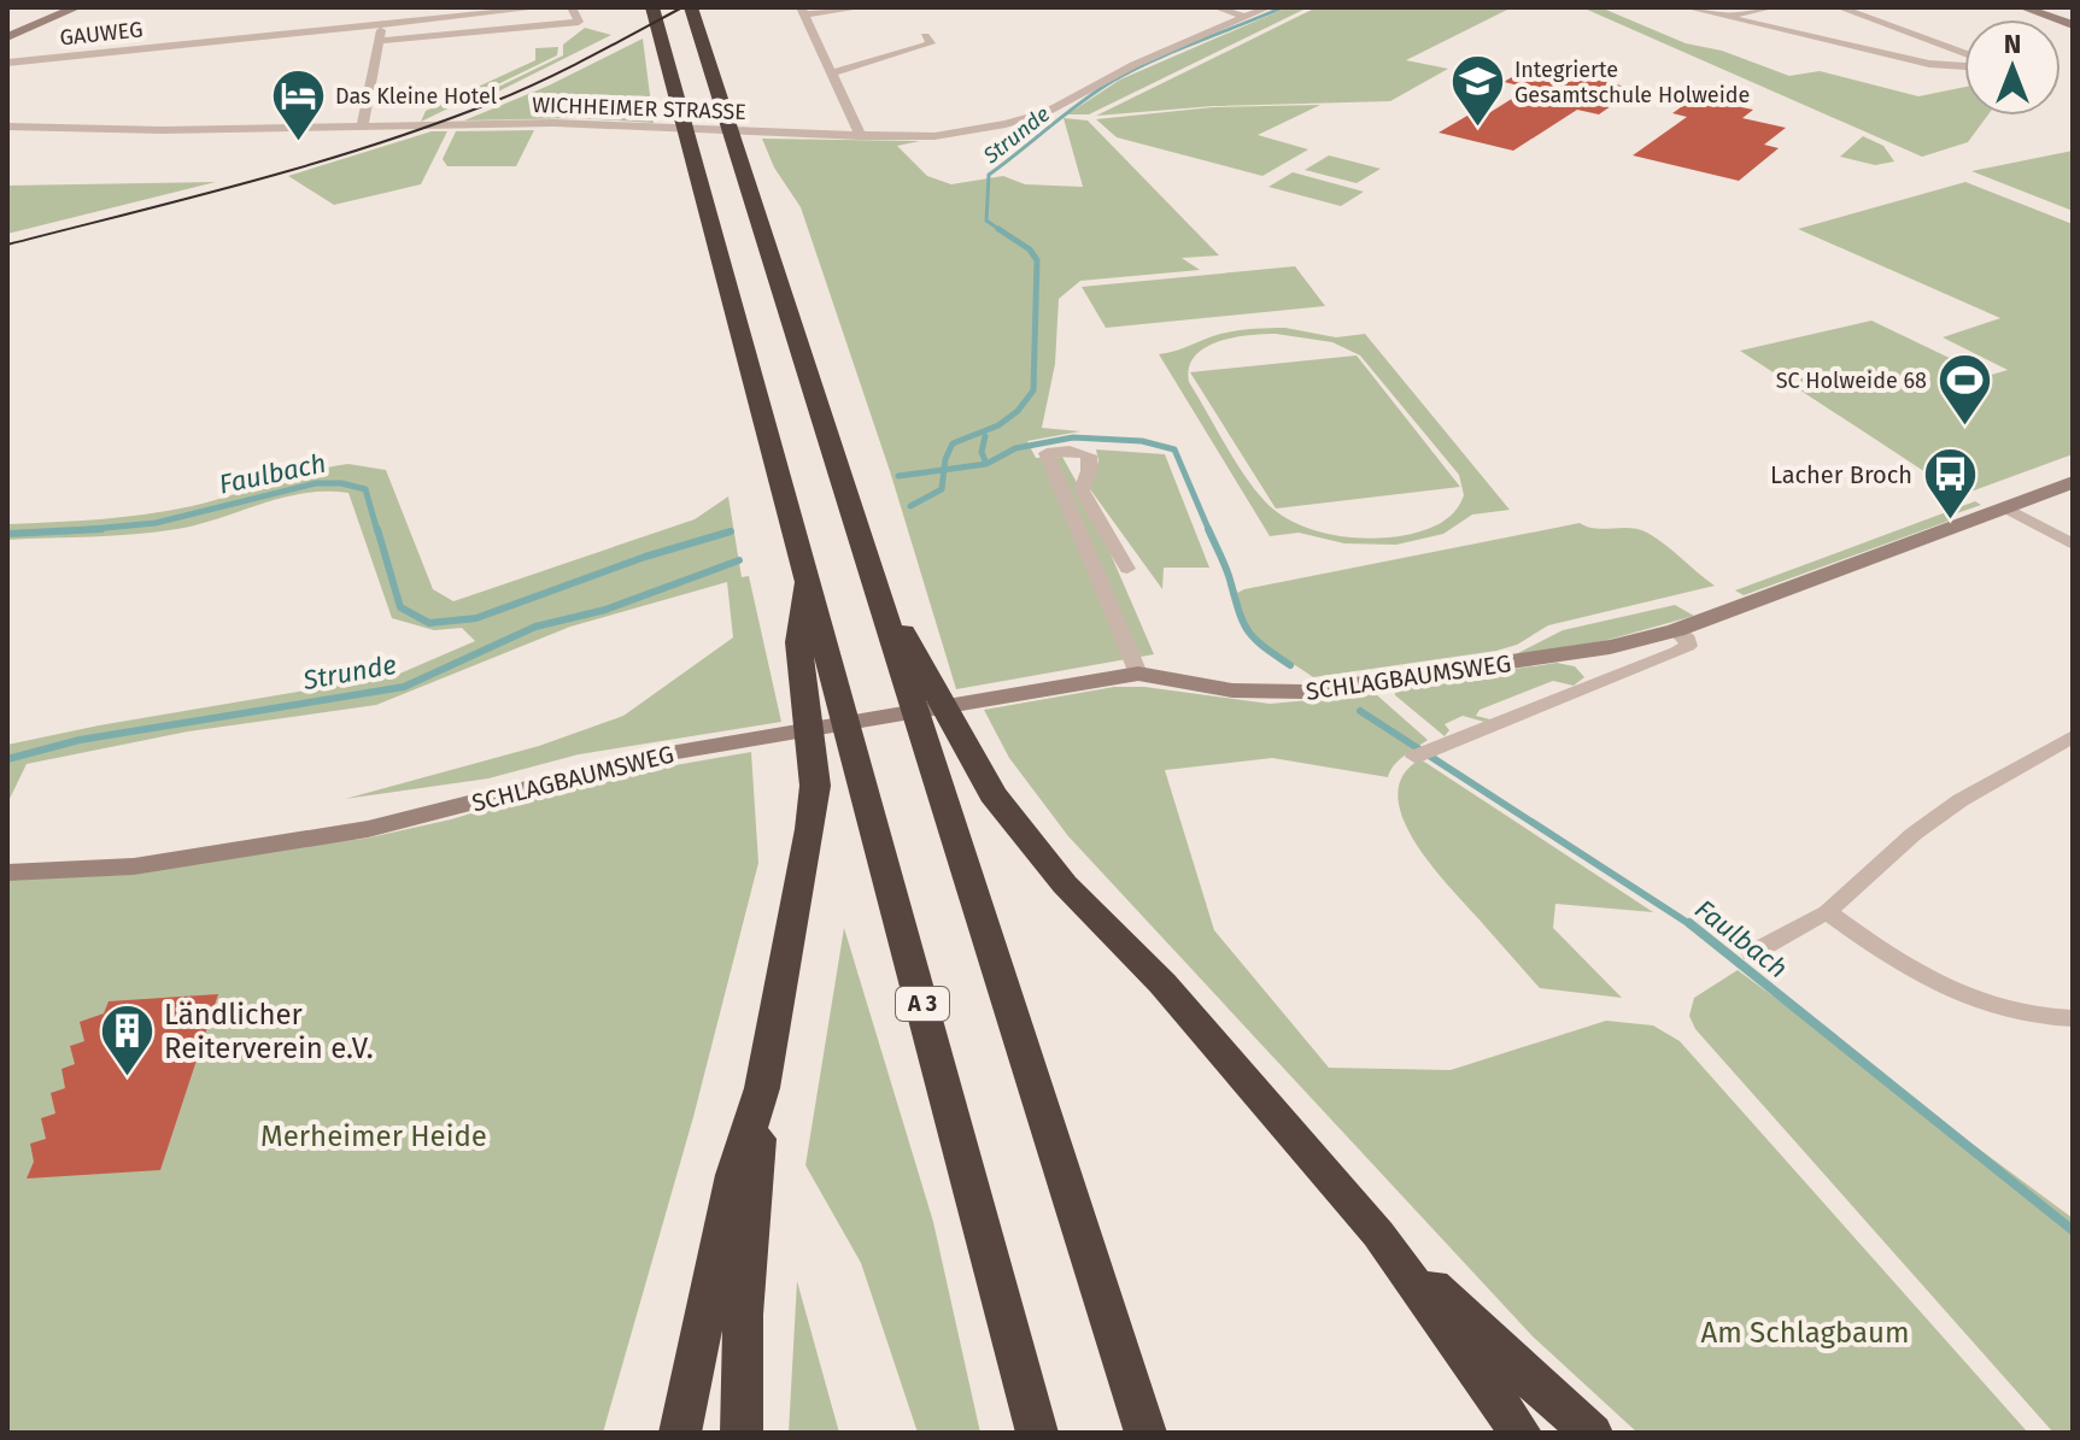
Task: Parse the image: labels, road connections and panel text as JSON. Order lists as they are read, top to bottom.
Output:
{
  "streets": {
    "highway": ["A 3"],
    "main road": ["SCHLAGBAUMSWEG"],
    "street": ["GAUWEG", "WICHHEIMER STRASSE"]
  },
  "water": ["Strunde", "Faulbach"],
  "parks": ["Merheimer Heide", "Am Schlagbaum"],
  "places": {
    "school or university": ["Integrierte Gesamtschule Holweide"],
    "hotel": ["Das Kleine Hotel"],
    "sports": ["SC Holweide 68"],
    "bus stop": ["Lacher Broch"],
    "building": ["Ländlicher Reiterverein e.V."]
  },
  "north": "top"
}
